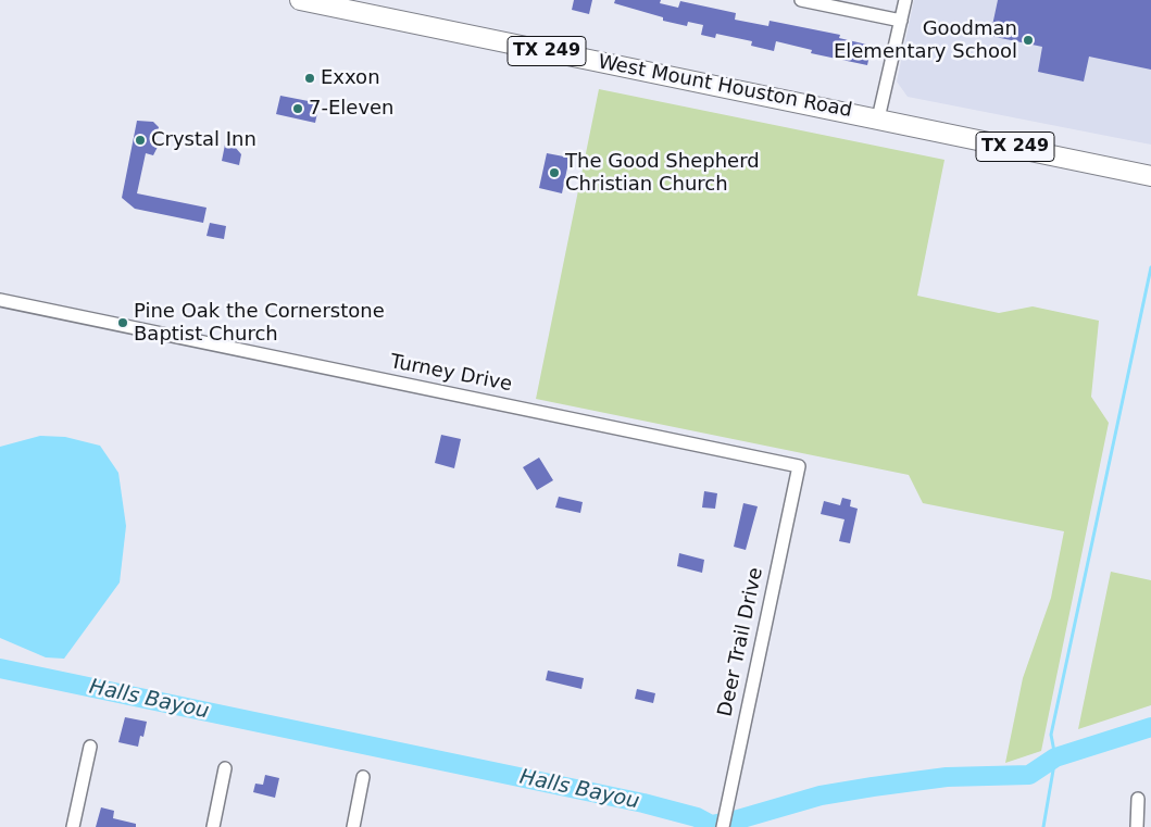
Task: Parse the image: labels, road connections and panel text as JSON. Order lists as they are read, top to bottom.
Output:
{
  "streets": {
    "main road": ["TX 249", "West Mount Houston Road"],
    "street": ["Turney Drive", "Deer Trail Drive"]
  },
  "crossings": [
    ["Turney Drive", "Deer Trail Drive"]
  ],
  "water": ["Halls Bayou"],
  "places": [
    "Goodman Elementary School",
    "Exxon",
    "7-Eleven",
    "Crystal Inn",
    "The Good Shepherd Christian Church",
    "Pine Oak the Cornerstone Baptist Church"
  ]
}
